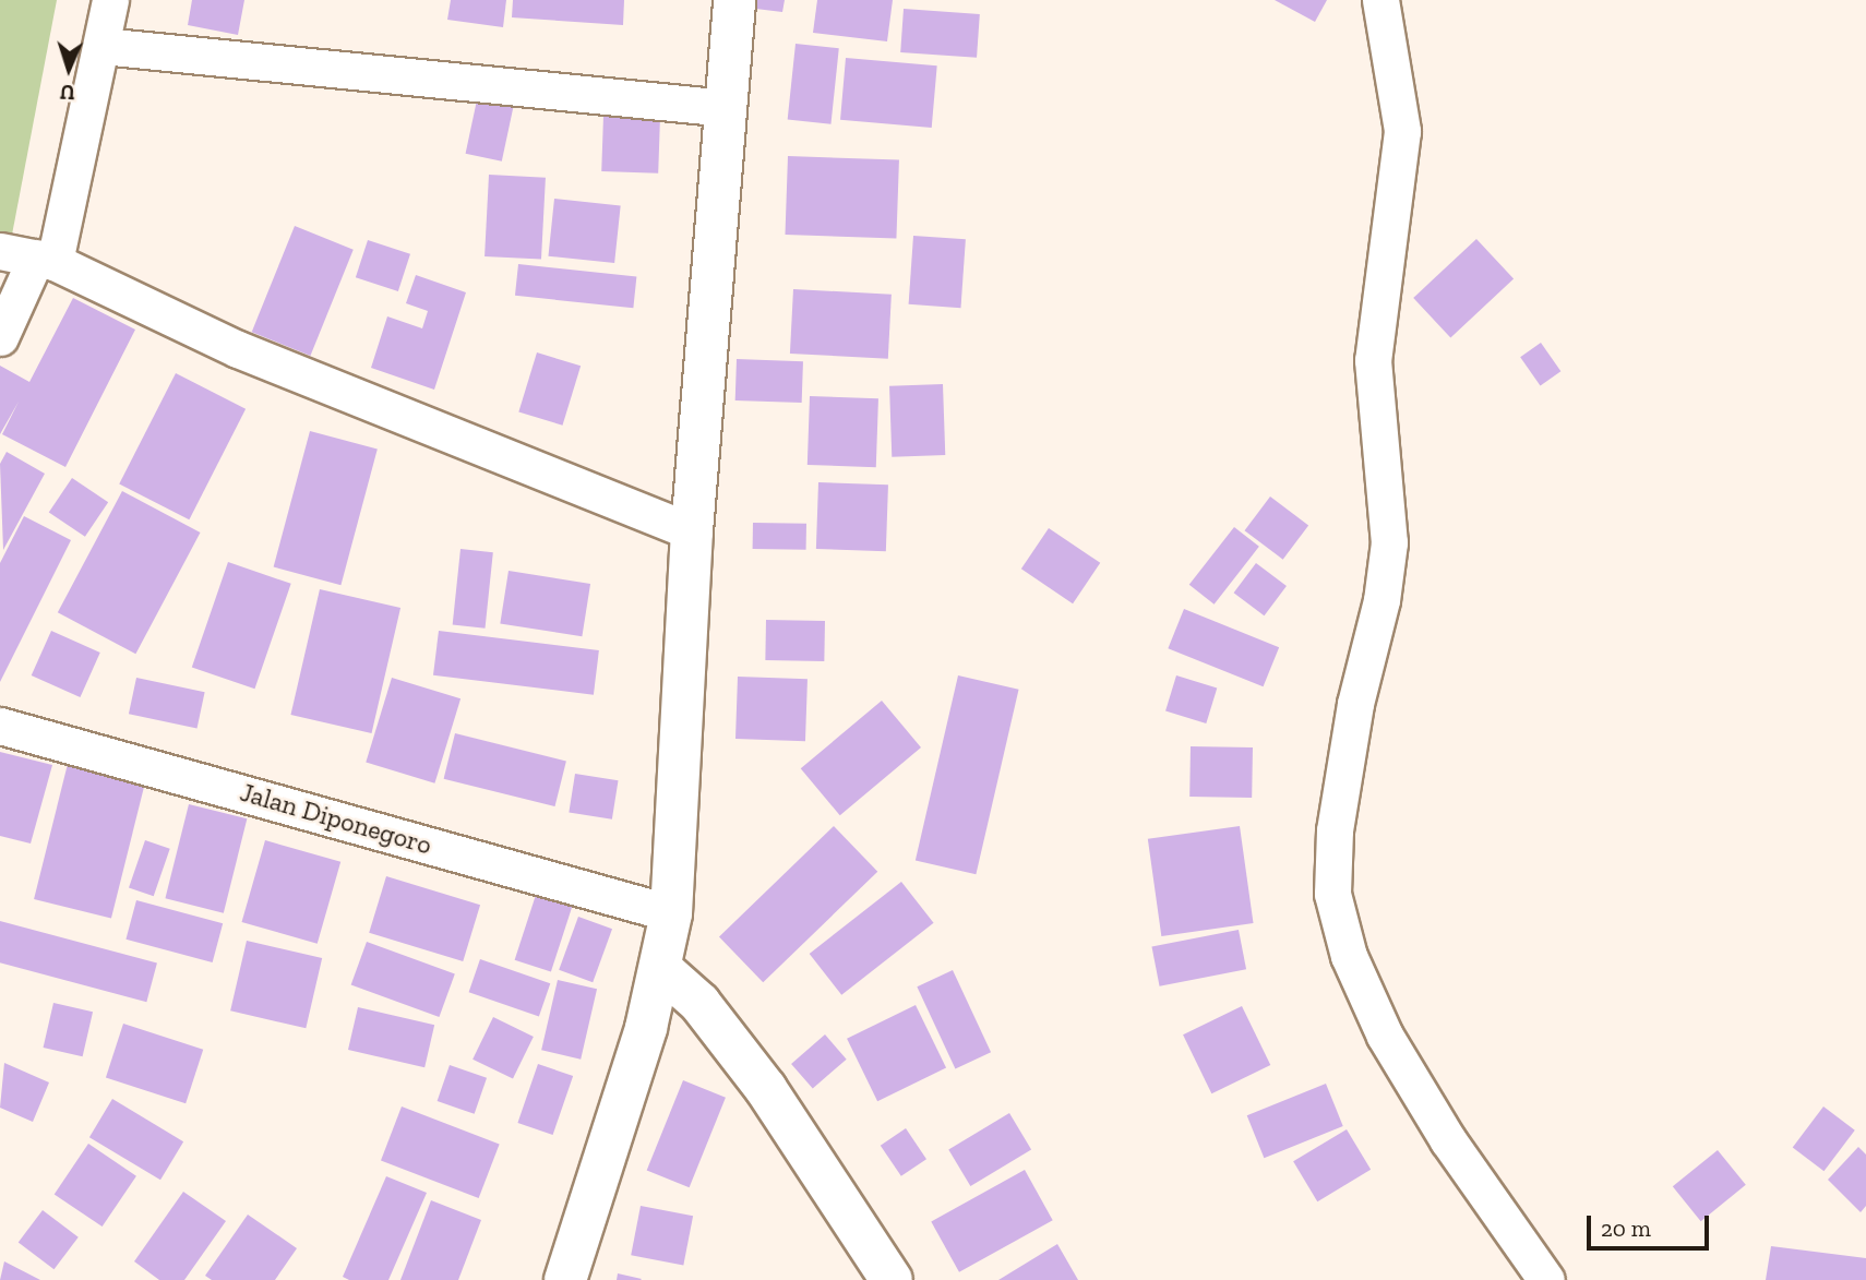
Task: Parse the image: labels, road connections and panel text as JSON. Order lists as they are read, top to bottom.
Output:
{
  "streets": {
    "street": ["Jalan Diponegoro"]
  },
  "scale_bar": "20 m",
  "north": "bottom"
}
